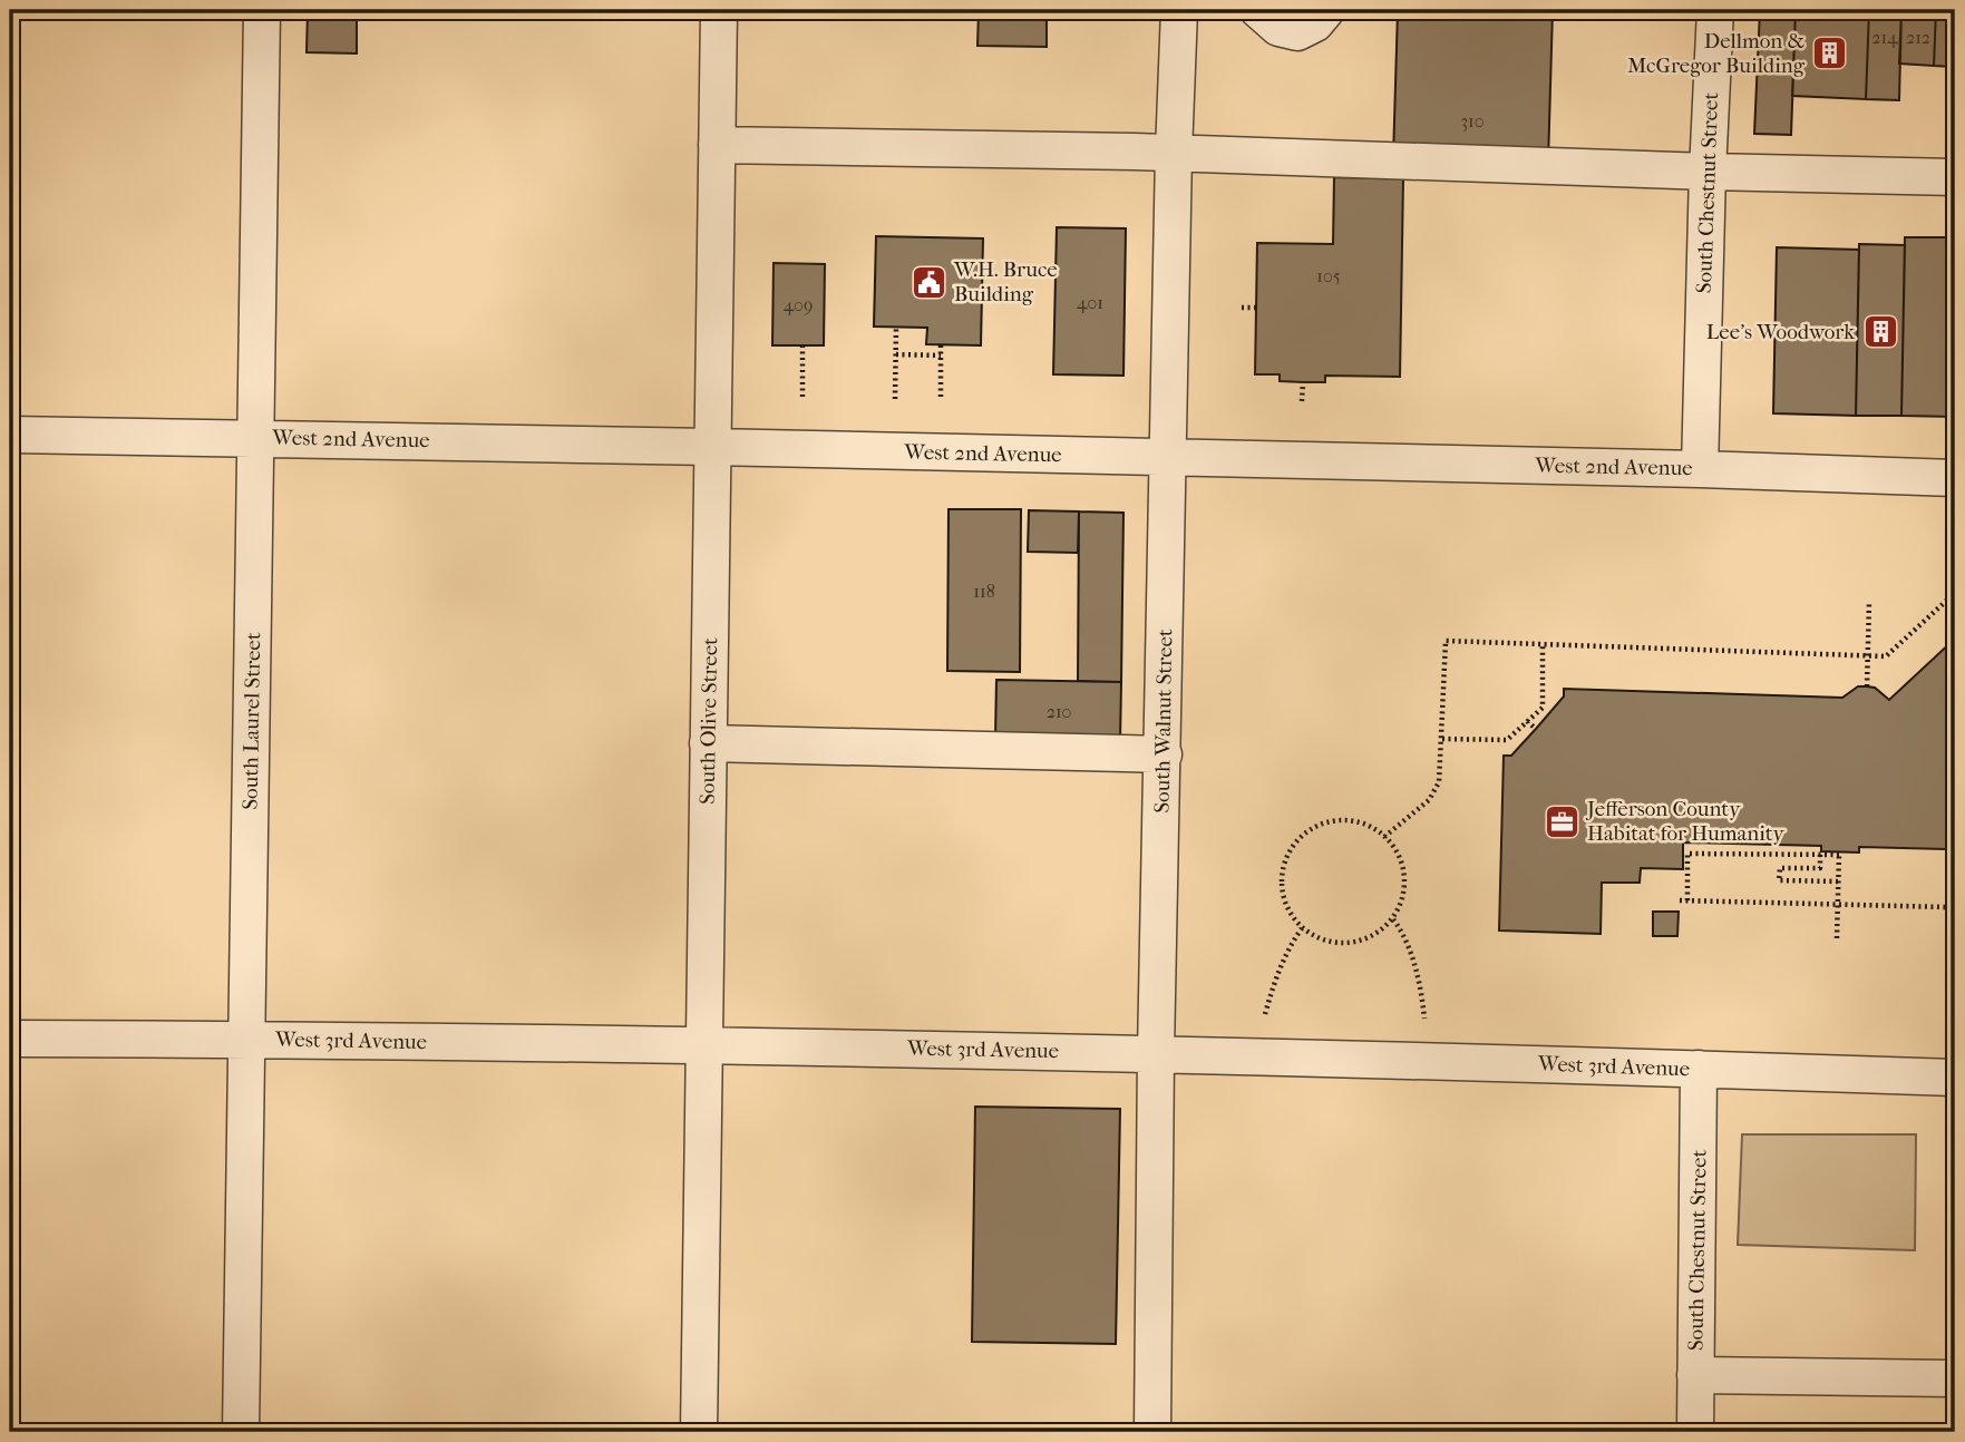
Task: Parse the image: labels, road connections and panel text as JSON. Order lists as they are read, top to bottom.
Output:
{
  "streets": {
    "street": [
      "South Chestnut Street",
      "West 2nd Avenue",
      "South Laurel Street",
      "South Olive Street",
      "South Walnut Street",
      "West 3rd Avenue"
    ]
  },
  "crossings": [
    ["South Chestnut Street", "West 2nd Avenue"],
    ["South Chestnut Street", "West 3rd Avenue"],
    ["West 2nd Avenue", "South Laurel Street"],
    ["West 2nd Avenue", "South Olive Street"],
    ["West 2nd Avenue", "South Walnut Street"],
    ["South Laurel Street", "West 3rd Avenue"],
    ["South Olive Street", "West 3rd Avenue"],
    ["South Walnut Street", "West 3rd Avenue"]
  ],
  "places": {
    "building": ["Dellmon & McGregor Building", "Lee's Woodwork"],
    "public building": ["W.H. Bruce Building"],
    "office": ["Jefferson County Habitat for Humanity"]
  },
  "house_numbers": [
    "214",
    "212",
    "310",
    "105",
    "401",
    "409",
    "118",
    "210"
  ]
}
